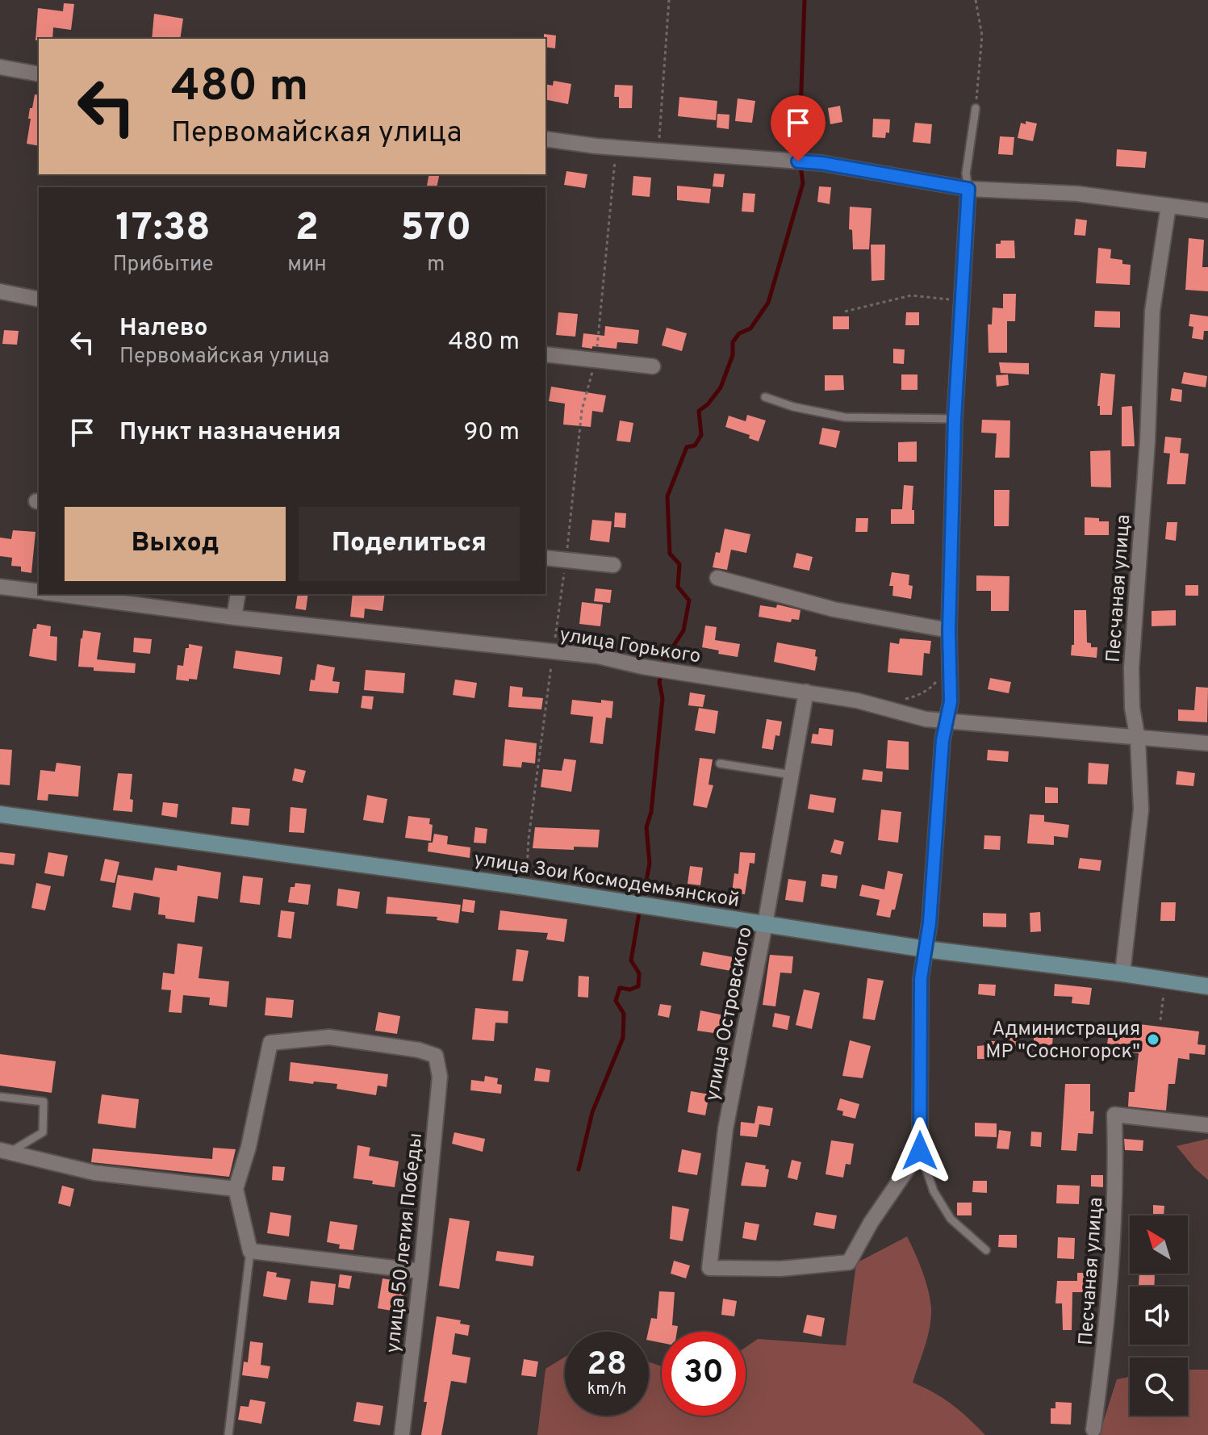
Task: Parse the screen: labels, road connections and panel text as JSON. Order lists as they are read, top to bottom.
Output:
{
  "streets": {
    "street": [
      "Песчаная улица",
      "улица Горького",
      "улица Зои Космодемьянской",
      "улица Островского",
      "улица 50 летия Победы"
    ]
  },
  "crossings": [
    ["Песчаная улица", "улица Горького"],
    ["Песчаная улица", "улица Зои Космодемьянской"],
    ["улица Горького", "улица Островского"],
    ["улица Зои Космодемьянской", "улица Островского"]
  ],
  "places": ["Администрация МР \"Сосногорск\""],
  "north": "top left",
  "page": {
    "turn": ["480 m", "Первомайская улица"],
    "eta": [
      "17:38",
      "Прибытие",
      "2",
      "мин",
      "570",
      "m"
    ],
    "list": [
      {
        "name": "Налево",
        "note": "Первомайская улица",
        "value": "480 m"
      },
      {
        "name": "Пункт назначения",
        "value": "90 m"
      }
    ],
    "buttons": ["Выход", "Поделиться"],
    "speed": "28 km/h",
    "limit": "30"
  }
}
